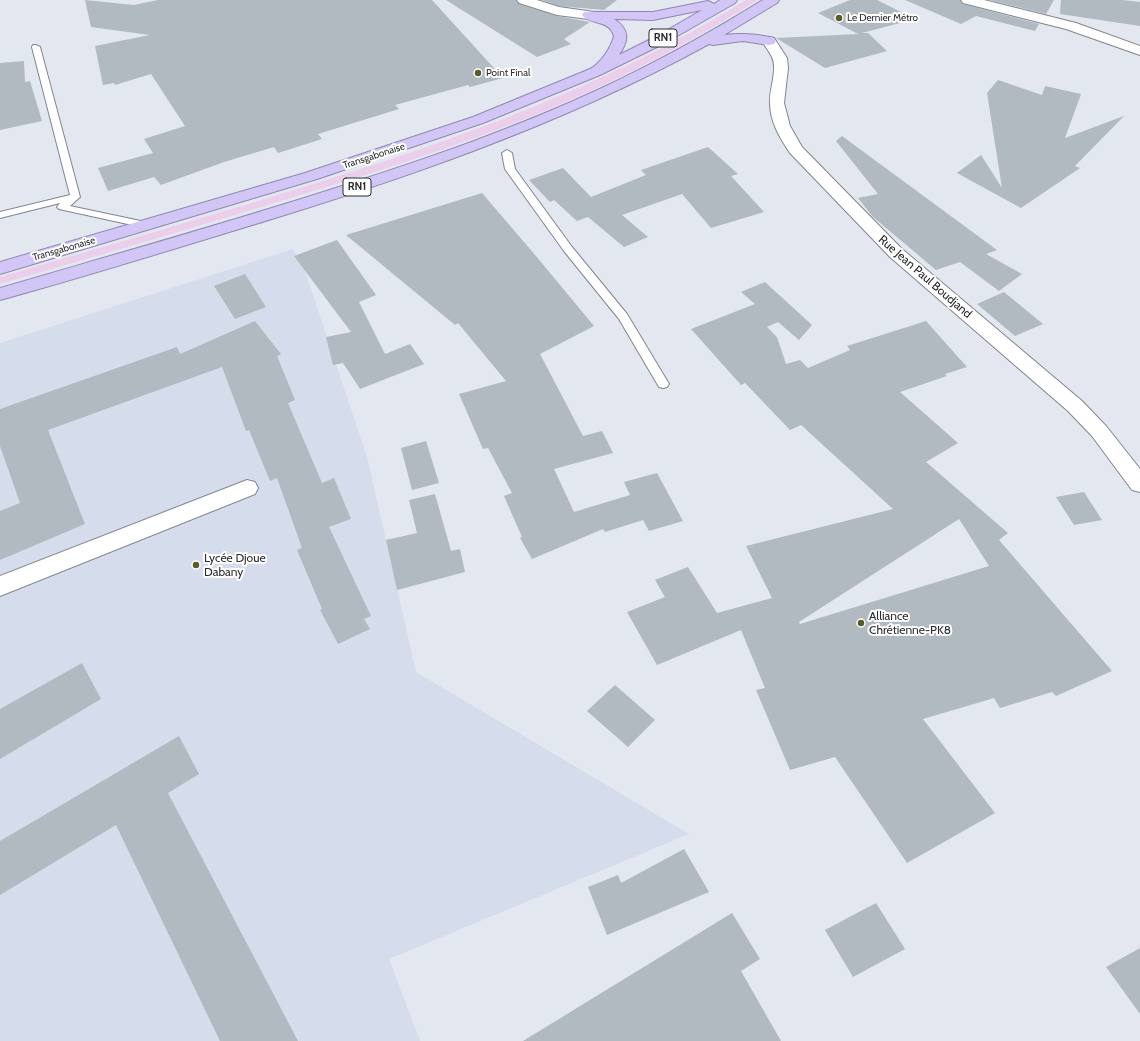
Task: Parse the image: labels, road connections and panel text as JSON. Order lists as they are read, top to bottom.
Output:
{
  "streets": {
    "highway": ["RN1", "Transgabonaise"],
    "street": ["Rue Jean Paul Boudjand"]
  },
  "places": [
    "Le Dernier Métro",
    "Point Final",
    "Lycée Djoue Dabany",
    "Alliance Chrétienne-PK8"
  ]
}
